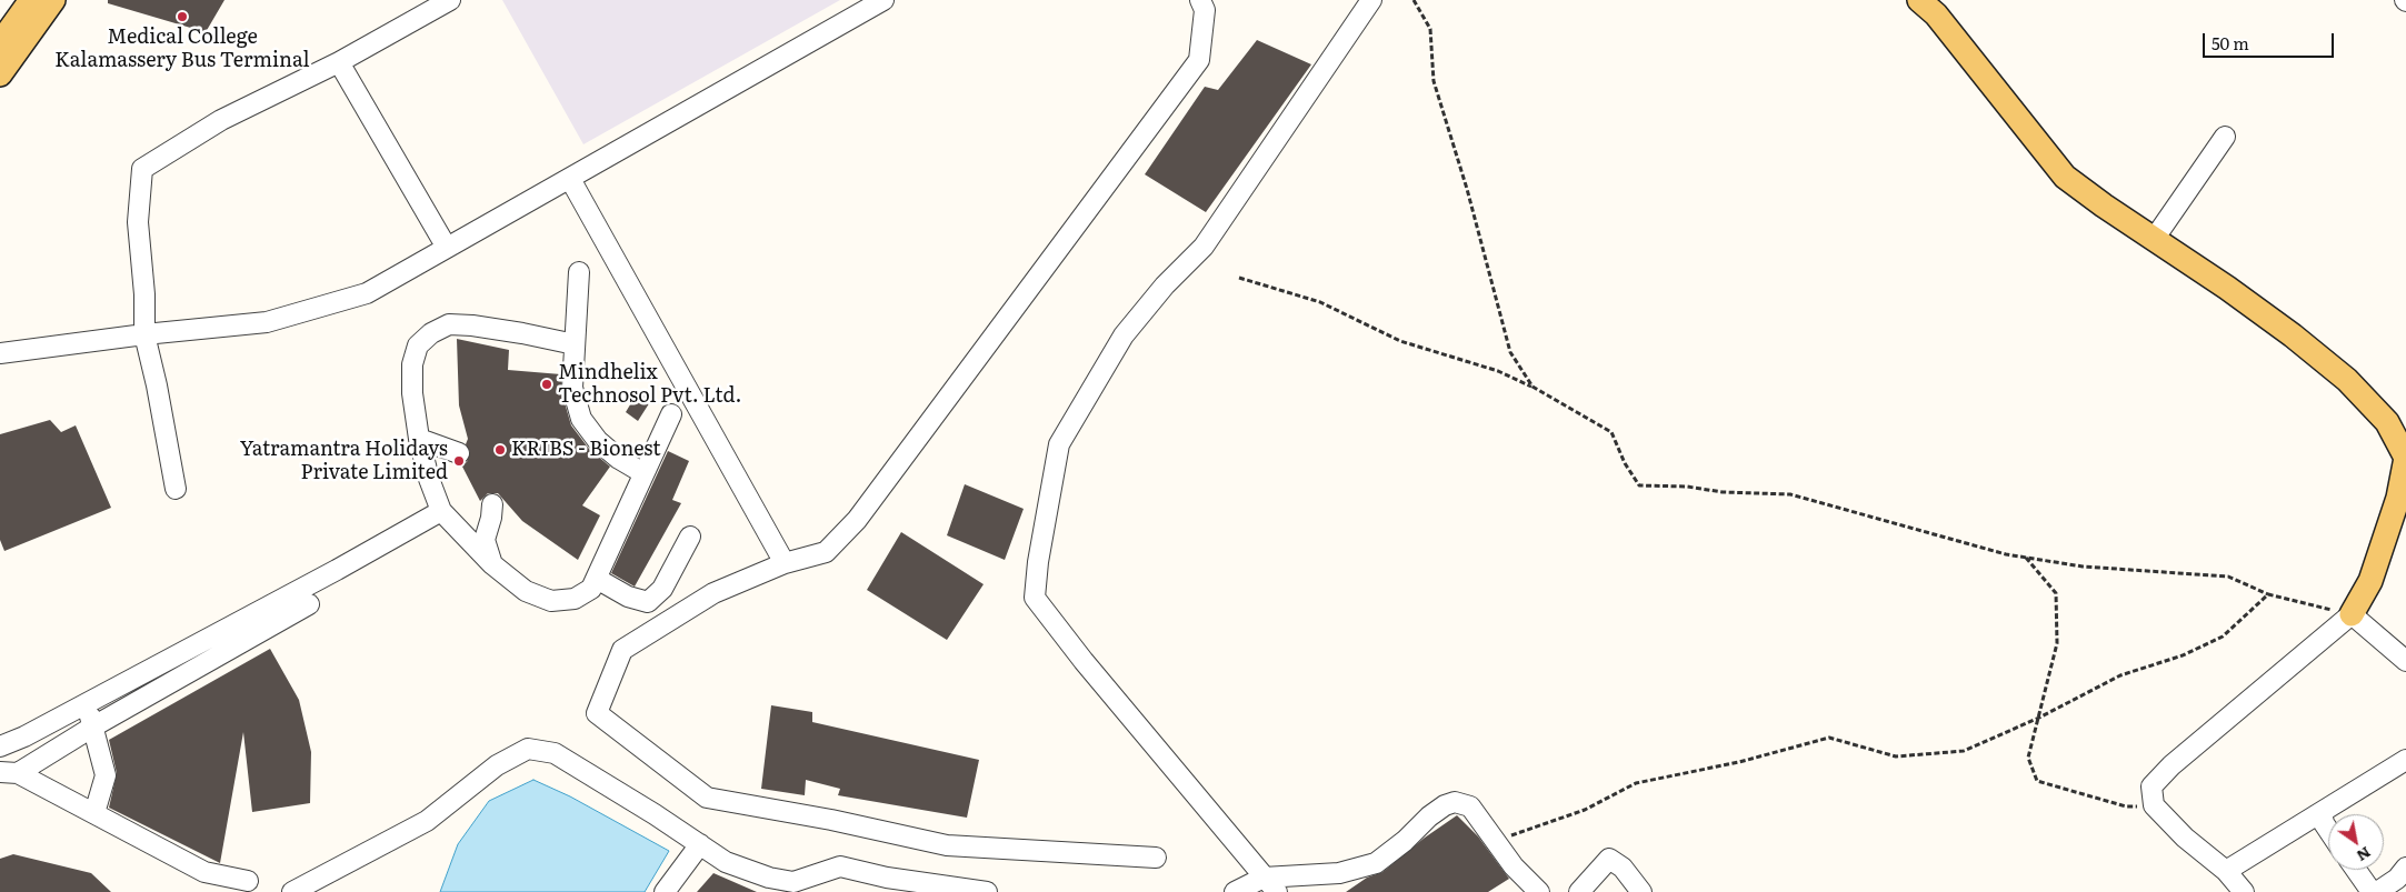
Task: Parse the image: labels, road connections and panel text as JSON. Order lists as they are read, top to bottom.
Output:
{
  "places": [
    "Medical College Kalamassery Bus Terminal",
    "Mindhelix Technosol Pvt. Ltd.",
    "KRIBS - Bionest",
    "Yatramantra Holidays Private Limited"
  ],
  "scale_bar": "50 m",
  "north": "bottom right"
}
